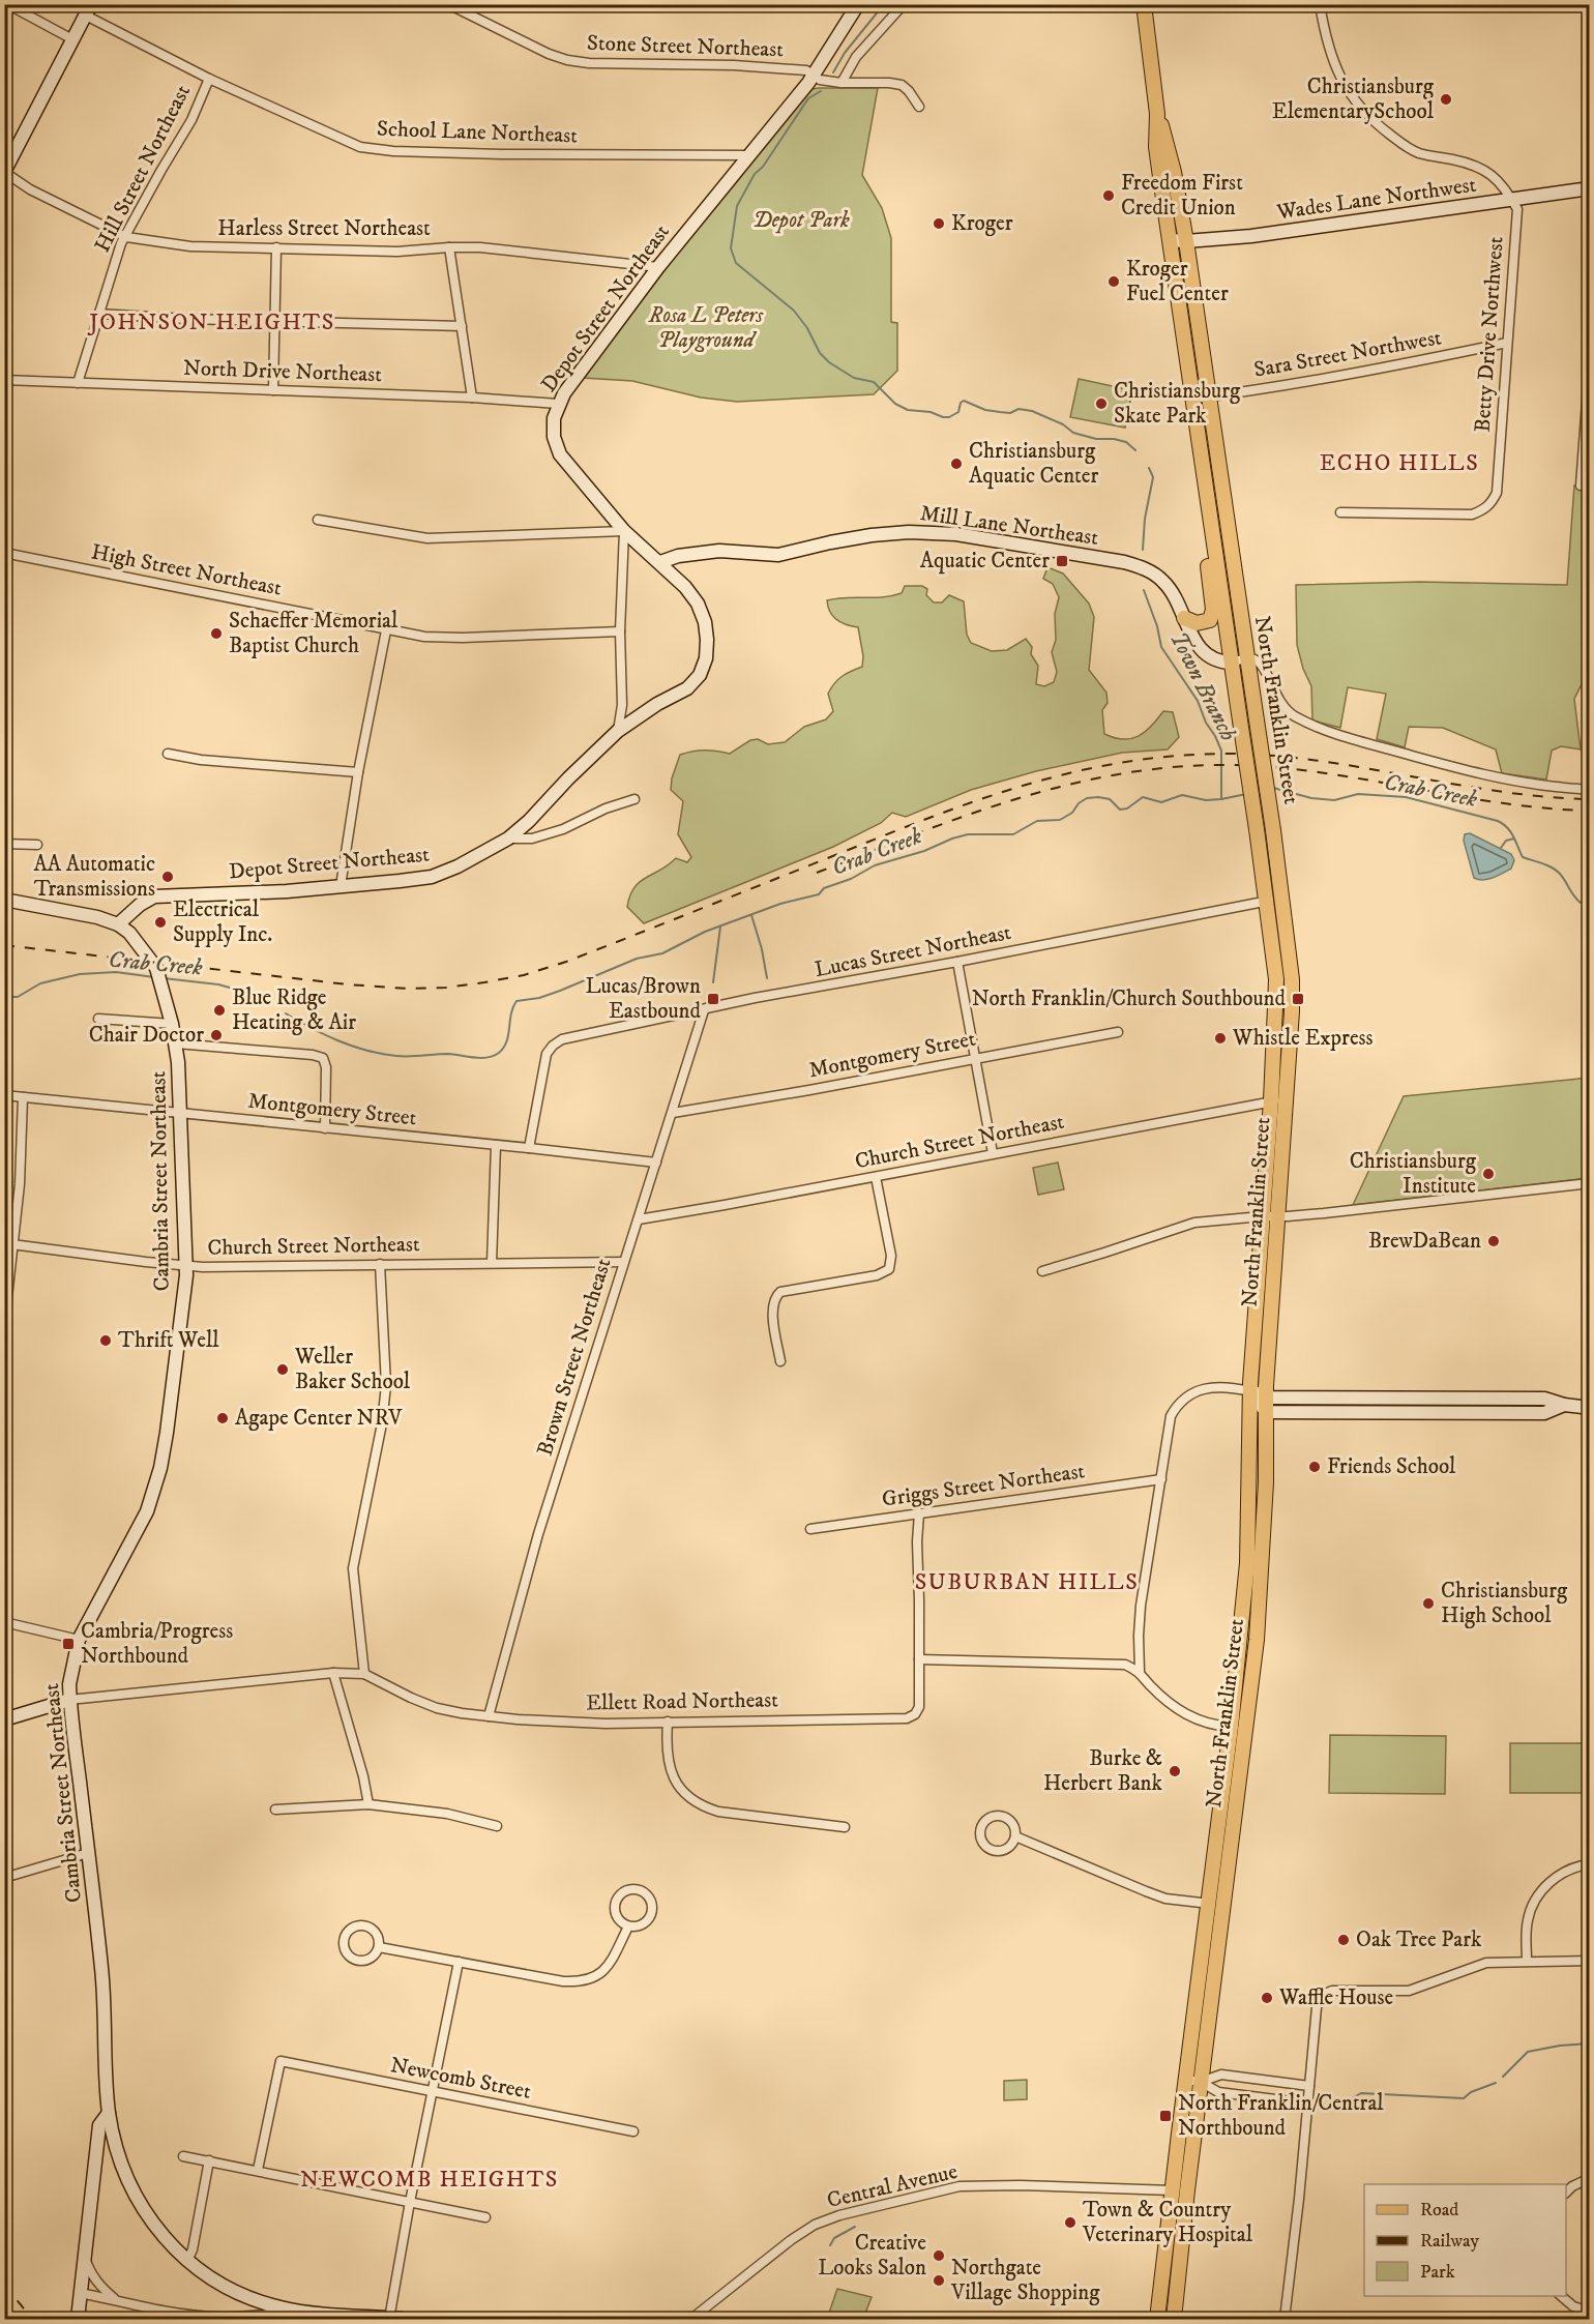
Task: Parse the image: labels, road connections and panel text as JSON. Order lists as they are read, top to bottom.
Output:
{
  "streets": {
    "main road": ["North Franklin Street"],
    "street": [
      "Stone Street Northeast",
      "School Lane Northeast",
      "Hill Street Northeast",
      "Wades Lane Northwest",
      "Harless Street Northeast",
      "Depot Street Northeast",
      "Betty Drive Northwest",
      "Sara Street Northwest",
      "North Drive Northeast",
      "Mill Lane Northeast",
      "High Street Northeast",
      "Lucas Street Northeast",
      "Montgomery Street",
      "Church Street Northeast",
      "Cambria Street Northeast",
      "Brown Street Northeast",
      "Griggs Street Northeast",
      "Ellett Road Northeast",
      "Newcomb Street",
      "Central Avenue"
    ]
  },
  "crossings": [
    ["Stone Street Northeast", "Depot Street Northeast"],
    ["School Lane Northeast", "Hill Street Northeast"],
    ["School Lane Northeast", "Depot Street Northeast"],
    ["Hill Street Northeast", "Harless Street Northeast"],
    ["Hill Street Northeast", "North Drive Northeast"],
    ["Wades Lane Northwest", "Betty Drive Northwest"],
    ["Wades Lane Northwest", "North Franklin Street"],
    ["Harless Street Northeast", "Depot Street Northeast"],
    ["Depot Street Northeast", "North Drive Northeast"],
    ["Depot Street Northeast", "Mill Lane Northeast"],
    ["Depot Street Northeast", "Cambria Street Northeast"],
    ["Betty Drive Northwest", "Sara Street Northwest"],
    ["Sara Street Northwest", "North Franklin Street"],
    ["Mill Lane Northeast", "North Franklin Street"],
    ["North Franklin Street", "Lucas Street Northeast"],
    ["North Franklin Street", "Church Street Northeast"],
    ["North Franklin Street", "Central Avenue"],
    ["Lucas Street Northeast", "Montgomery Street"],
    ["Lucas Street Northeast", "Brown Street Northeast"],
    ["Montgomery Street", "Cambria Street Northeast"],
    ["Montgomery Street", "Brown Street Northeast"],
    ["Church Street Northeast", "Cambria Street Northeast"],
    ["Church Street Northeast", "Brown Street Northeast"],
    ["Cambria Street Northeast", "Ellett Road Northeast"],
    ["Brown Street Northeast", "Ellett Road Northeast"],
    ["Griggs Street Northeast", "Ellett Road Northeast"]
  ],
  "districts": [
    "JOHNSON HEIGHTS",
    "ECHO HILLS",
    "SUBURBAN HILLS",
    "NEWCOMB HEIGHTS"
  ],
  "water": ["Town Branch", "Crab Creek"],
  "parks": ["Depot Park", "Rosa L Peters Playground"],
  "places": {
    "other": [
      "Christiansburg ElementarySchool",
      "Freedom First Credit Union",
      "Kroger",
      "Kroger Fuel Center",
      "Christiansburg Skate Park",
      "Christiansburg Aquatic Center",
      "Schaeffer Memorial Baptist Church",
      "AA Automatic Transmissions",
      "Electrical Supply Inc.",
      "Blue Ridge Heating & Air",
      "Chair Doctor",
      "Whistle Express",
      "Christiansburg Institute",
      "BrewDaBean",
      "Thrift Well",
      "Weller Baker School",
      "Agape Center NRV",
      "Friends School",
      "Christiansburg High School",
      "Burke & Herbert Bank",
      "Oak Tree Park",
      "Waffle House",
      "Town & Country Veterinary Hospital",
      "Creative Looks Salon",
      "Northgate Village Shopping"
    ],
    "transit": [
      "Aquatic Center",
      "Lucas/Brown Eastbound",
      "North Franklin/Church Southbound",
      "Cambria/Progress Northbound",
      "North Franklin/Central Northbound"
    ]
  },
  "legend": ["Road", "Railway", "Park"]
}
